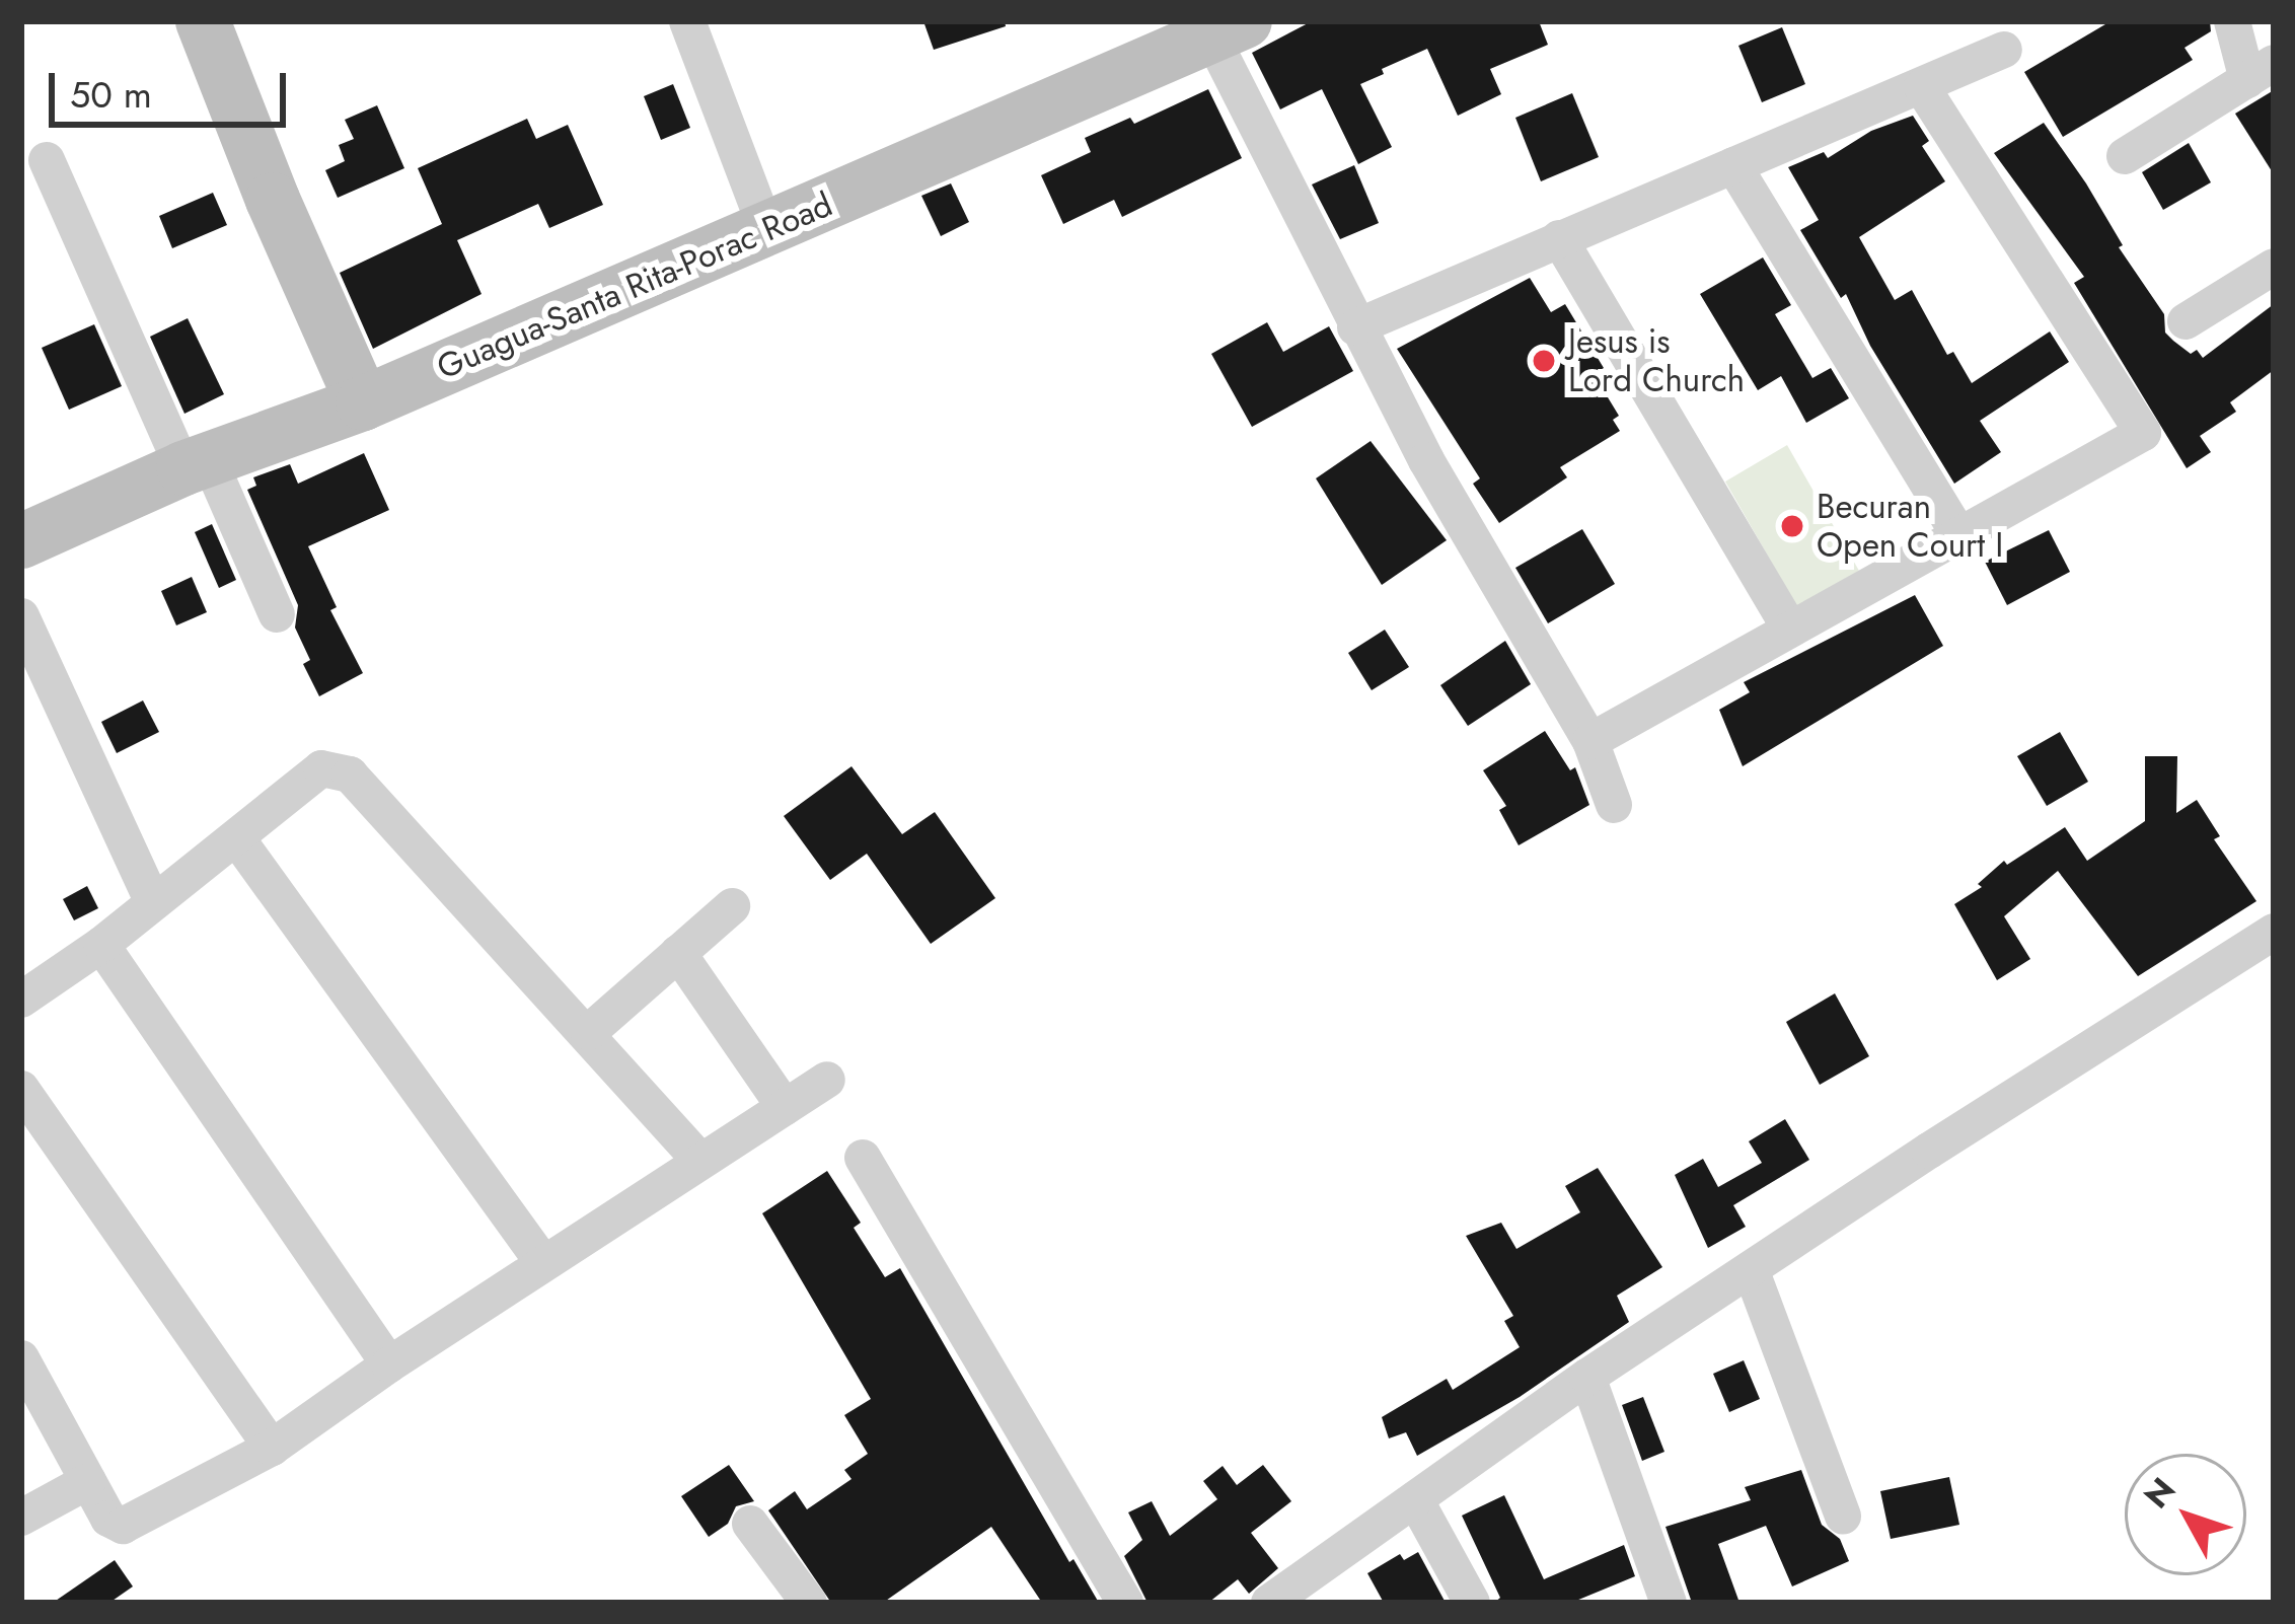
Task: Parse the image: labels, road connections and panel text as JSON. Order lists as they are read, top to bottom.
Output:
{
  "streets": {
    "main road": ["Guagua-Santa Rita-Porac Road"]
  },
  "places": ["Jesus is Lord Church", "Becuran Open Court I"],
  "scale_bar": "50 m",
  "north": "top left"
}
